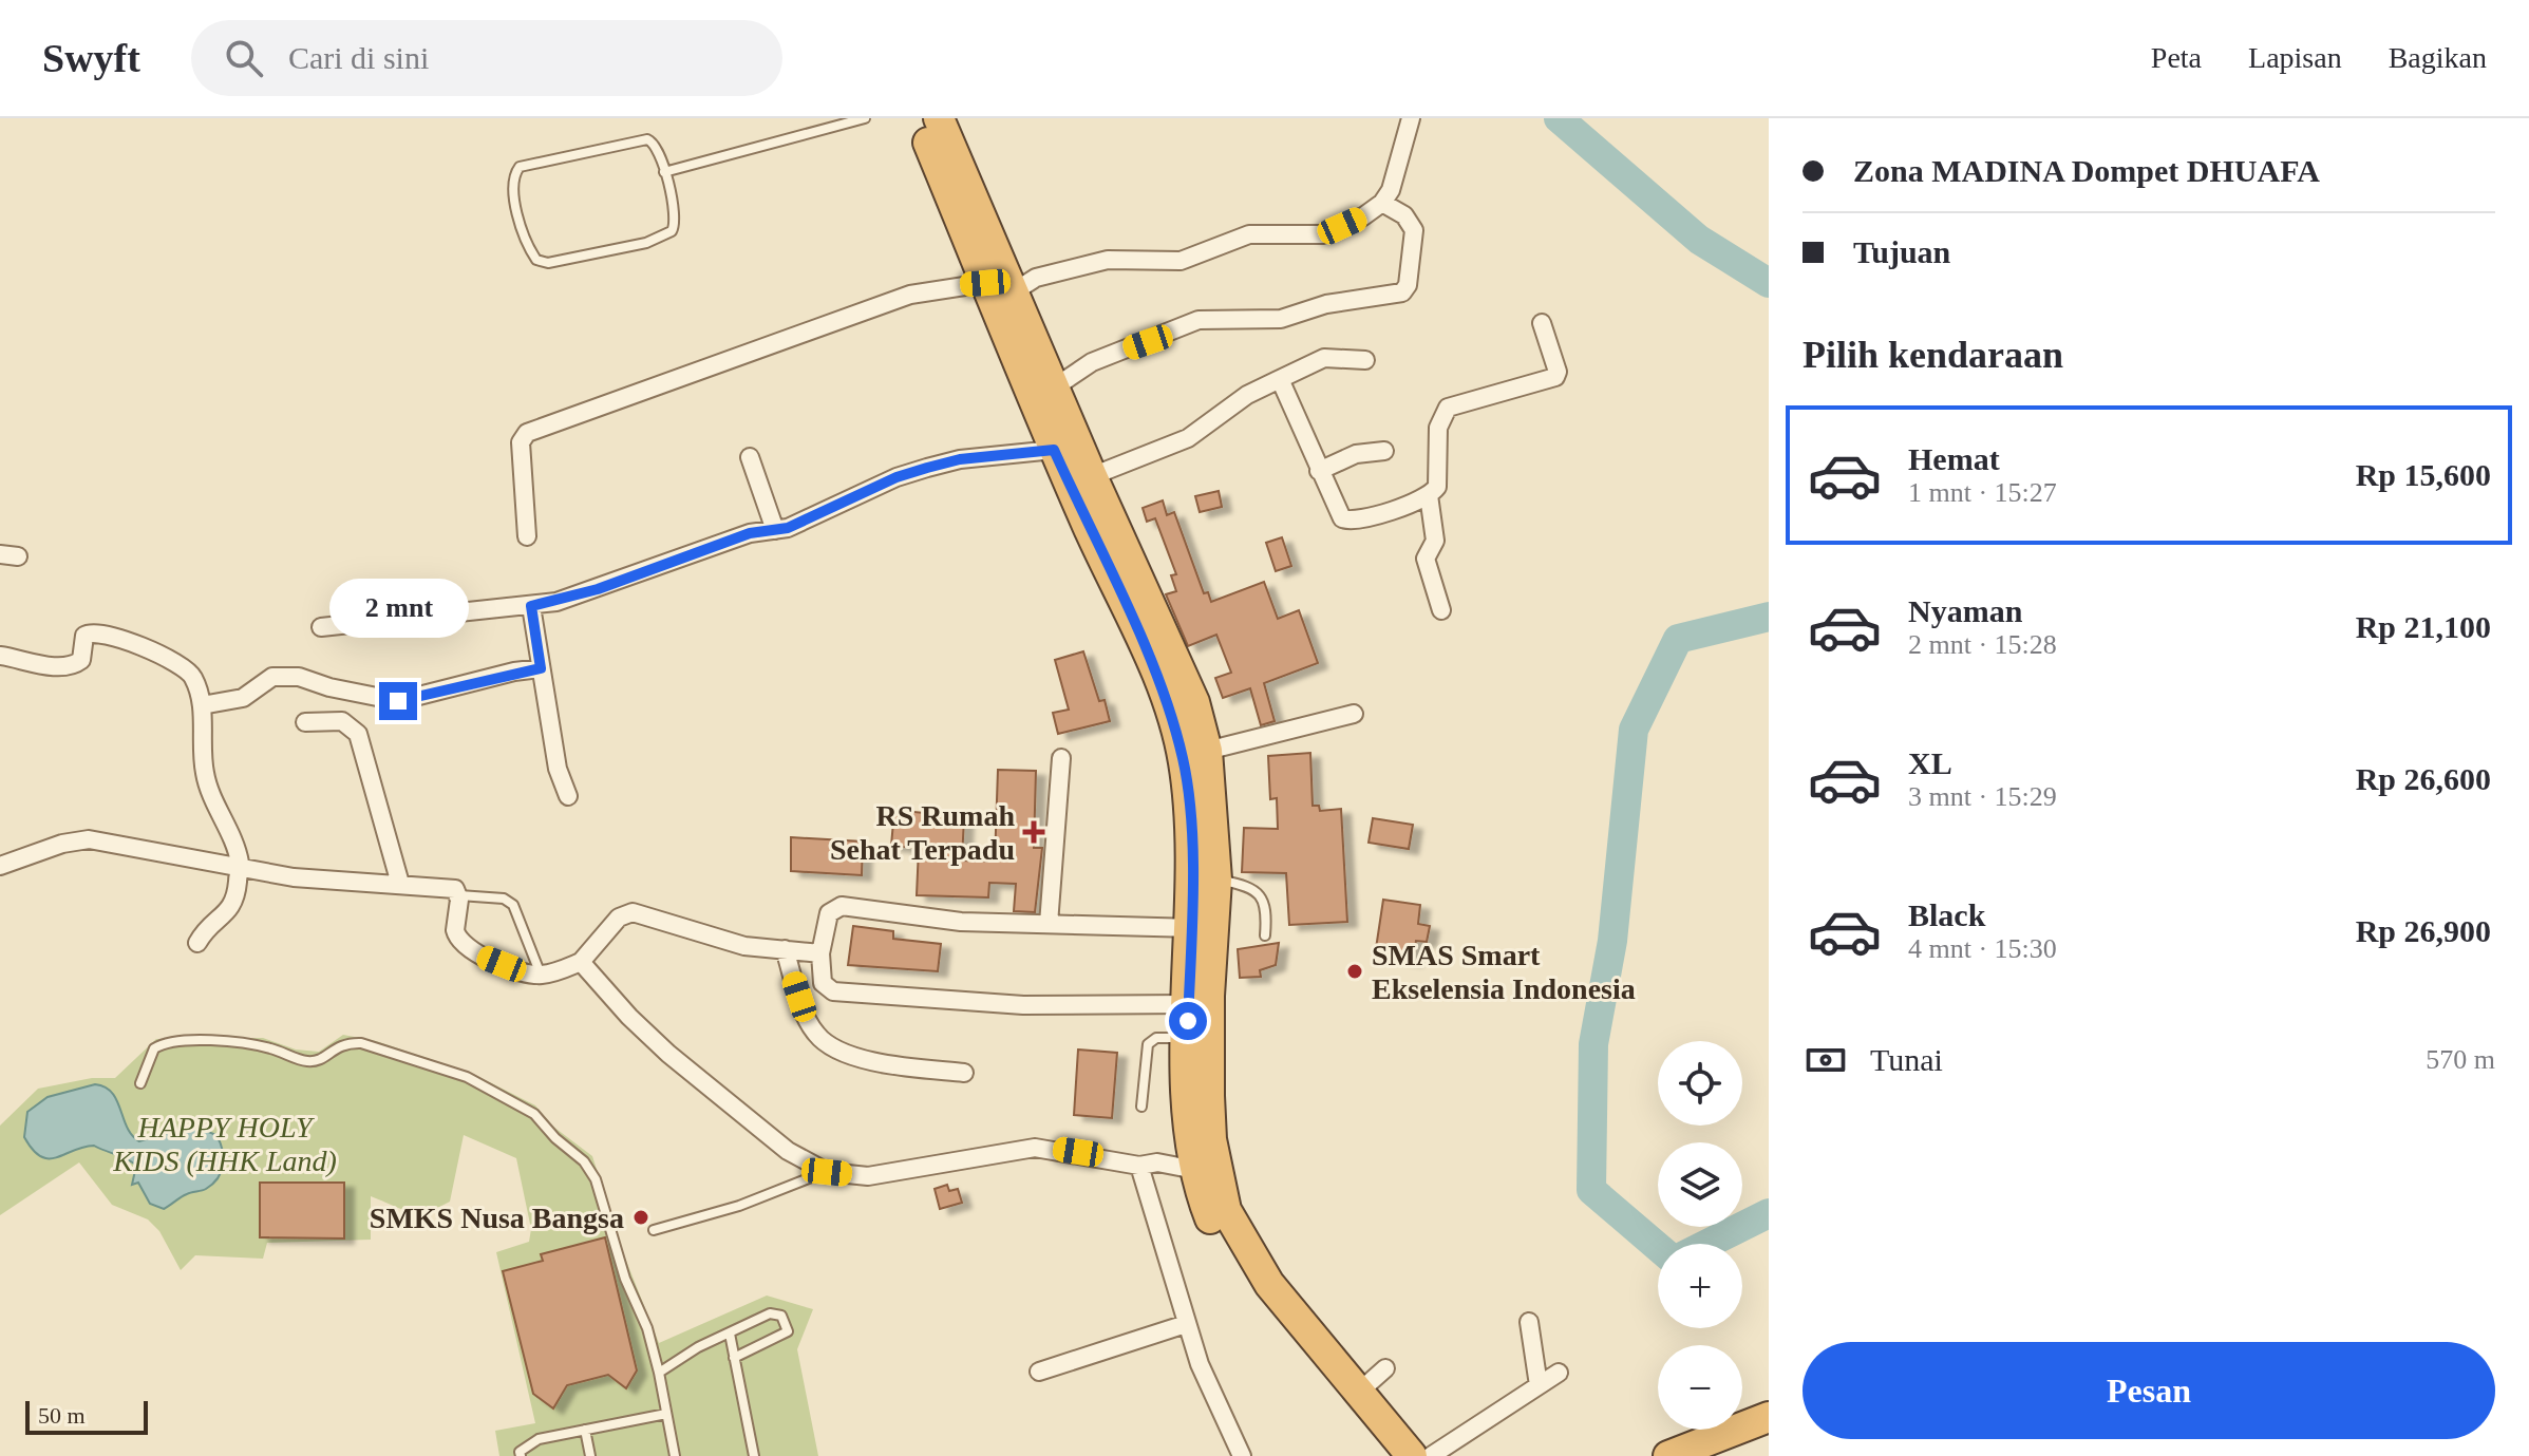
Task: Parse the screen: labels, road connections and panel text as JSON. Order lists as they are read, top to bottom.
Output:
{
  "parks": ["HAPPY HOLY KIDS (HHK Land)"],
  "places": {
    "health": ["RS Rumah Sehat Terpadu"],
    "other": ["SMAS Smart Ekselensia Indonesia", "SMKS Nusa Bangsa"]
  },
  "scale_bar": "50 m",
  "page": {
    "header": "Swyft",
    "search": "Cari di sini",
    "nav": ["Peta", "Lapisan", "Bagikan"],
    "banner": ["Zona MADINA Dompet DHUAFA", "Tujuan"],
    "heading": "Pilih kendaraan",
    "list": [
      {
        "name": "Hemat",
        "note": "1 mnt · 15:27",
        "value": "Rp 15,600"
      },
      {
        "name": "Nyaman",
        "note": "2 mnt · 15:28",
        "value": "Rp 21,100"
      },
      {
        "name": "XL",
        "note": "3 mnt · 15:29",
        "value": "Rp 26,600"
      },
      {
        "name": "Black",
        "note": "4 mnt · 15:30",
        "value": "Rp 26,900"
      }
    ],
    "bubble": "2 mnt",
    "pay": ["Tunai", "570 m"],
    "map_buttons": ["+", "−"],
    "buttons": "Pesan",
    "scale": "50 m"
  }
}
